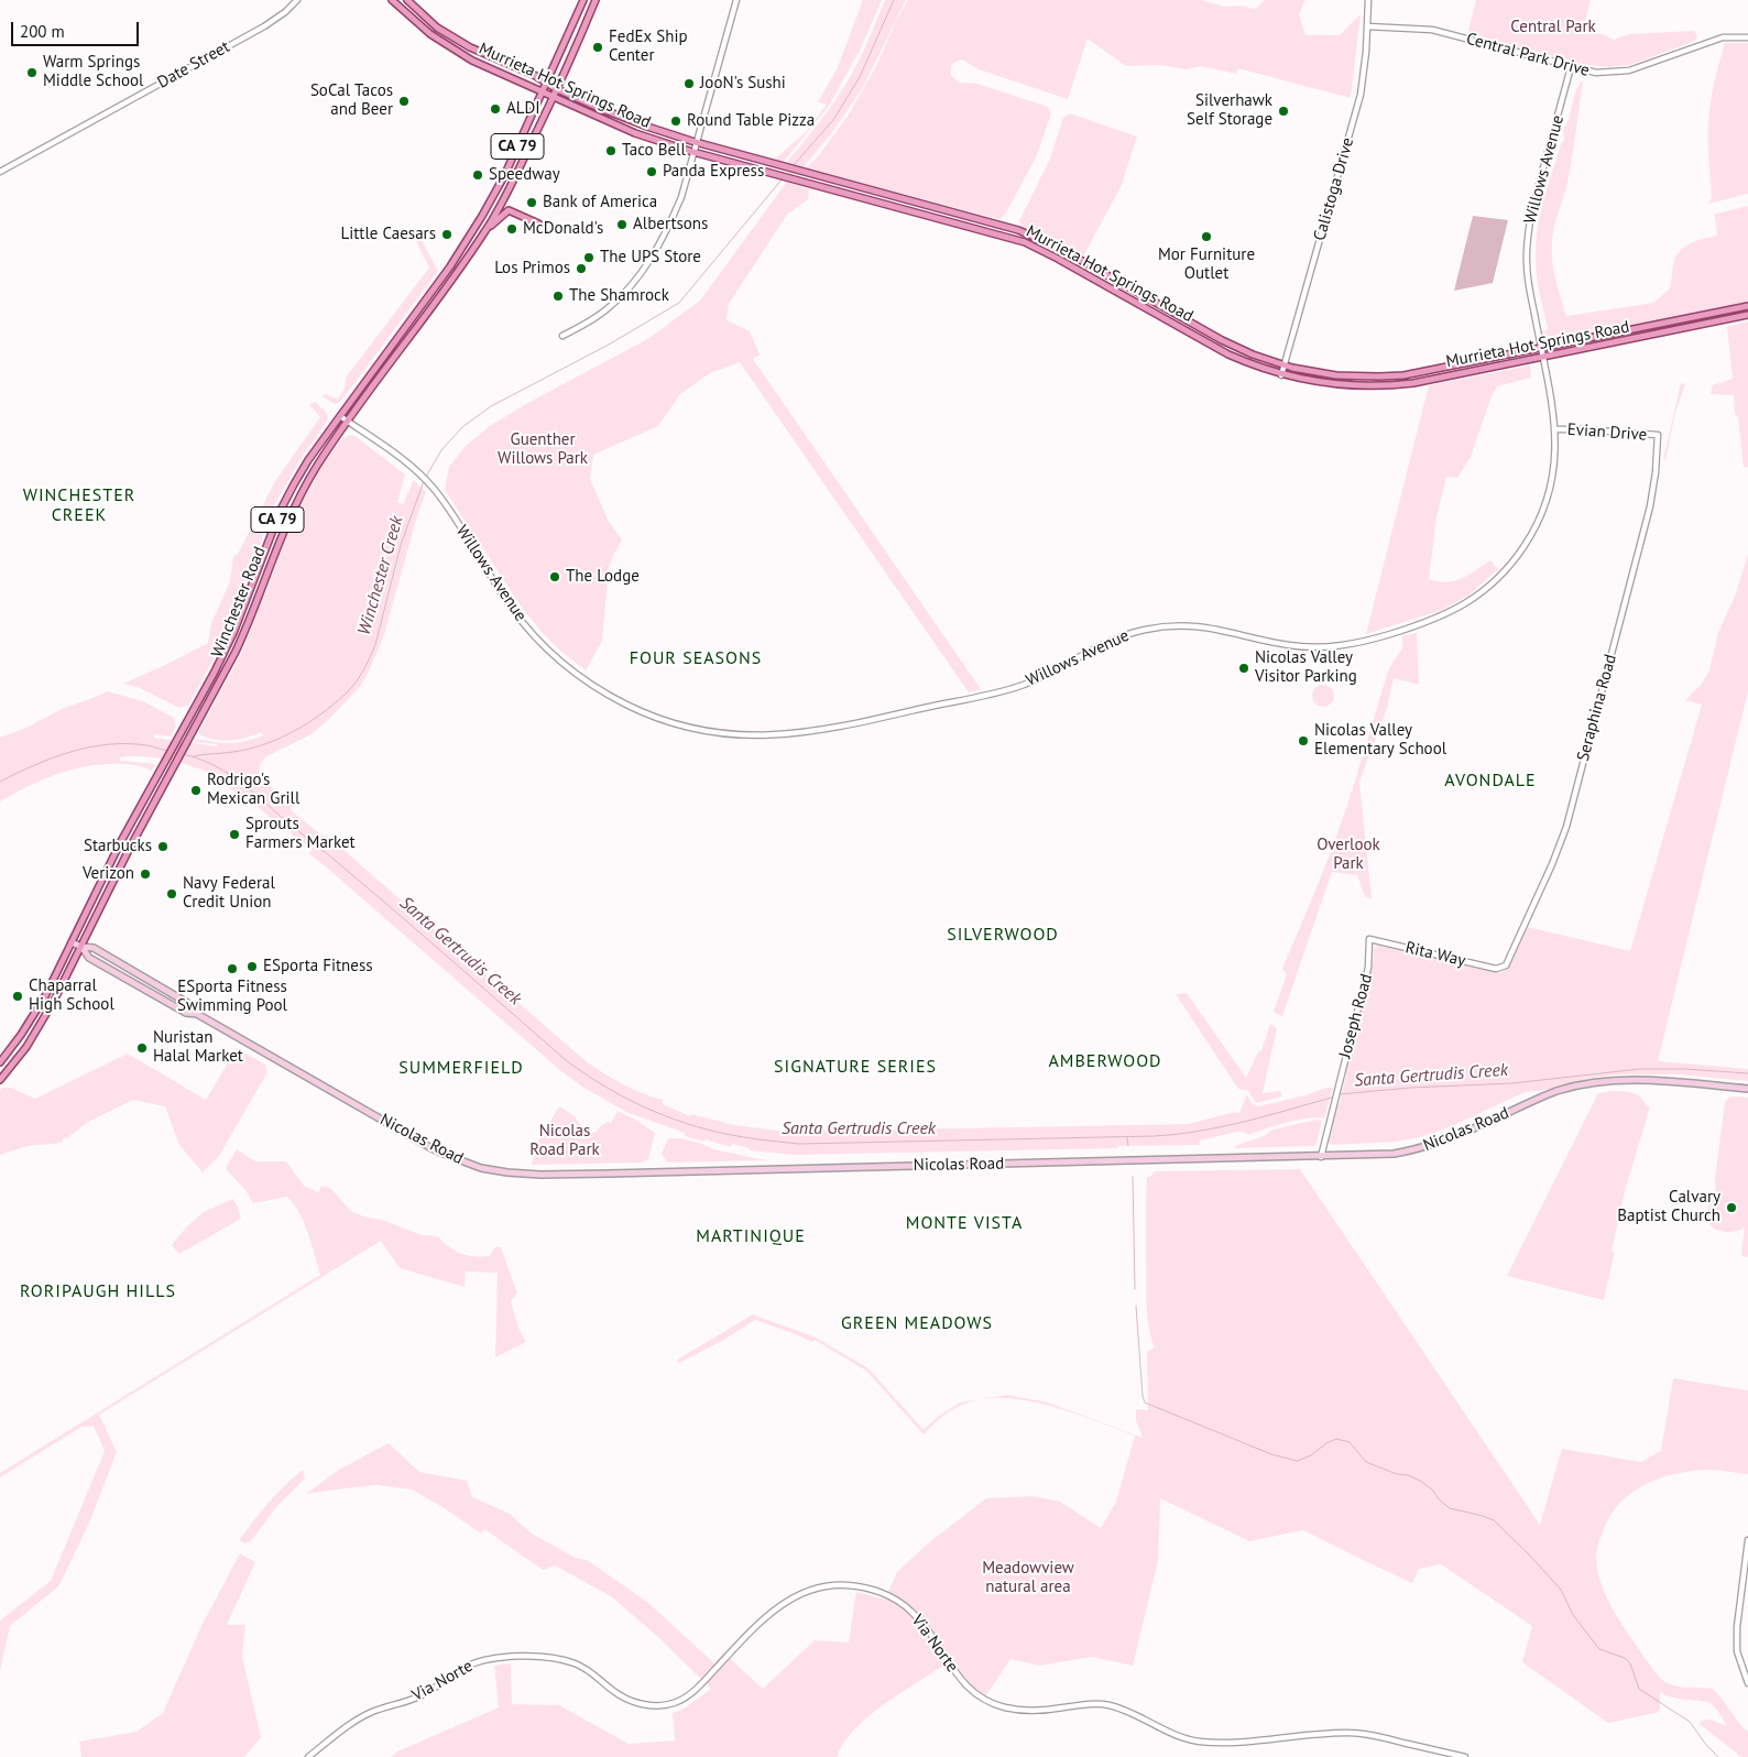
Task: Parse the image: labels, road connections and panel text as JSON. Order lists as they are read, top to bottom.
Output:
{
  "streets": {
    "main road": [
      "Murrieta Hot Springs Road",
      "CA 79",
      "Winchester Road",
      "Nicolas Road"
    ],
    "street": [
      "Central Park Drive",
      "Date Street",
      "Willows Avenue",
      "Calistoga Drive",
      "Evian Drive",
      "Seraphina Road",
      "Rita Way",
      "Joseph Road",
      "Via Norte"
    ]
  },
  "crossings": [
    ["Central Park Drive", "Willows Avenue"],
    ["Central Park Drive", "Calistoga Drive"],
    ["Murrieta Hot Springs Road", "Willows Avenue"],
    ["Murrieta Hot Springs Road", "Calistoga Drive"],
    ["Murrieta Hot Springs Road", "Winchester Road"],
    ["Willows Avenue", "Evian Drive"],
    ["Willows Avenue", "Winchester Road"],
    ["Evian Drive", "Seraphina Road"],
    ["Winchester Road", "Nicolas Road"],
    ["Seraphina Road", "Rita Way"],
    ["Rita Way", "Joseph Road"],
    ["Joseph Road", "Nicolas Road"]
  ],
  "districts": [
    "WINCHESTER CREEK",
    "FOUR SEASONS",
    "AVONDALE",
    "SILVERWOOD",
    "AMBERWOOD",
    "SIGNATURE SERIES",
    "SUMMERFIELD",
    "MONTE VISTA",
    "MARTINIQUE",
    "RORIPAUGH HILLS",
    "GREEN MEADOWS"
  ],
  "water": ["Winchester Creek", "Santa Gertrudis Creek"],
  "parks": [
    "Central Park",
    "Guenther Willows Park",
    "Overlook Park",
    "Nicolas Road Park",
    "Meadowview natural area"
  ],
  "places": [
    "FedEx Ship Center",
    "Warm Springs Middle School",
    "JooN's Sushi",
    "SoCal Tacos and Beer",
    "ALDI",
    "Silverhawk Self Storage",
    "Round Table Pizza",
    "Taco Bell",
    "Panda Express",
    "Speedway",
    "Bank of America",
    "Albertsons",
    "McDonald's",
    "Little Caesars",
    "Mor Furniture Outlet",
    "The UPS Store",
    "Los Primos",
    "The Shamrock",
    "The Lodge",
    "Nicolas Valley Visitor Parking",
    "Nicolas Valley Elementary School",
    "Rodrigo's Mexican Grill",
    "Sprouts Farmers Market",
    "Starbucks",
    "Verizon",
    "Navy Federal Credit Union",
    "ESporta Fitness",
    "ESporta Fitness Swimming Pool",
    "Chaparral High School",
    "Nuristan Halal Market",
    "Calvary Baptist Church"
  ],
  "scale_bar": "200 m"
}
